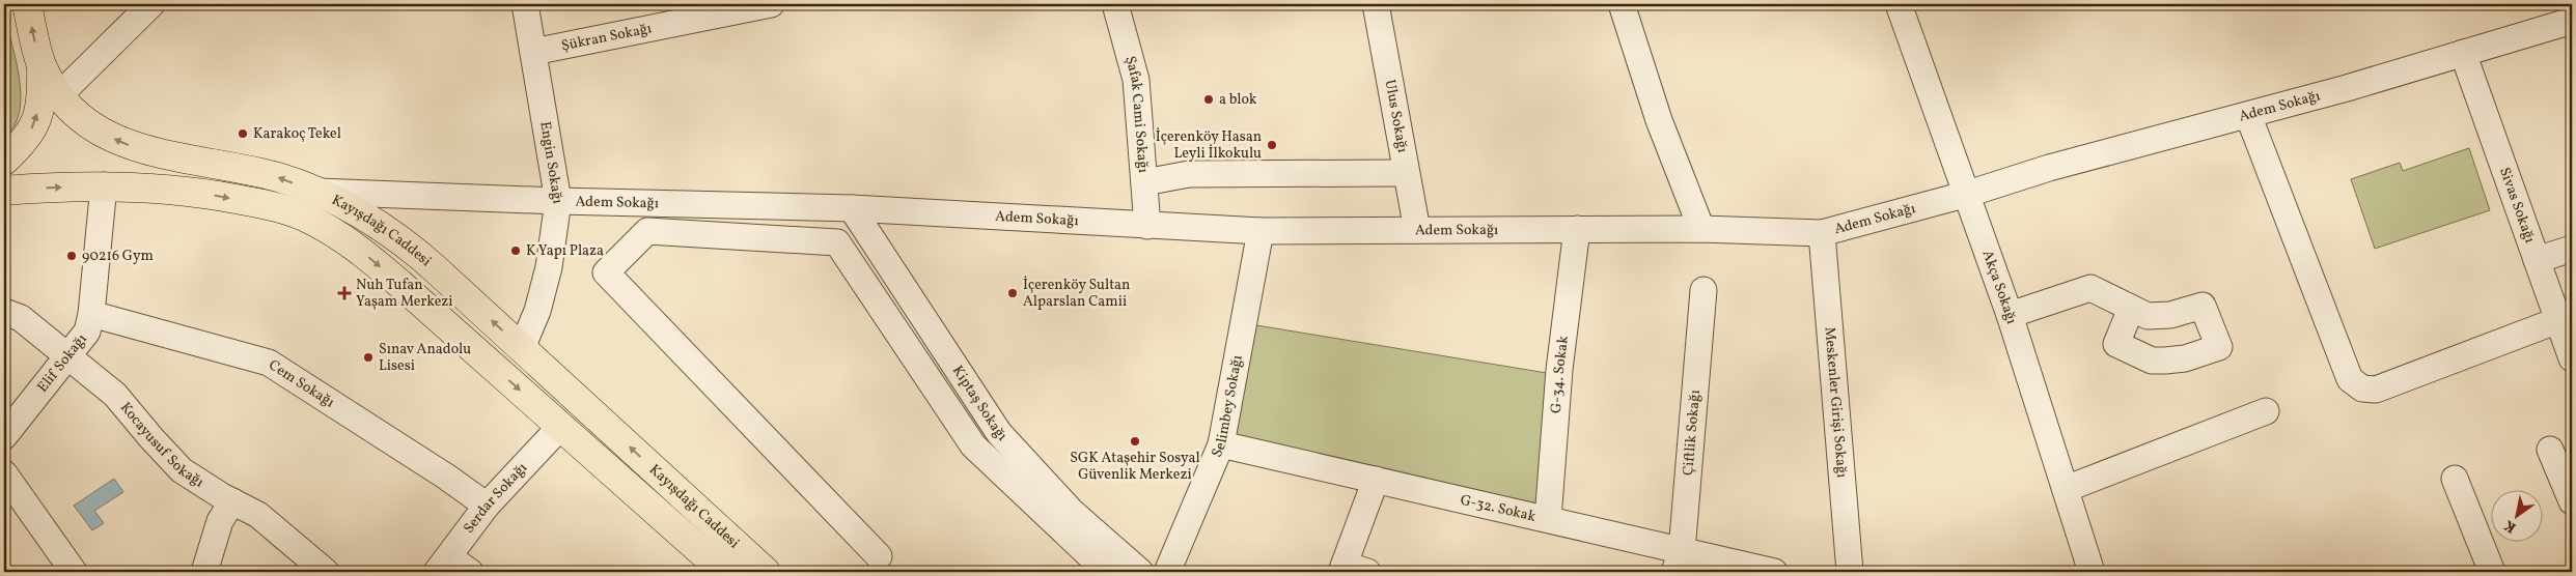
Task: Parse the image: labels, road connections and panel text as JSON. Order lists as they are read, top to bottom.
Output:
{
  "streets": {
    "main road": ["Kayışdağı Caddesi"],
    "street": [
      "Şükran Sokağı",
      "Adem Sokağı",
      "Şafak Cami Sokağı",
      "Ulus Sokağı",
      "Engin Sokağı",
      "Sivas Sokağı",
      "Akça Sokağı",
      "Elif Sokağı",
      "G-34. Sokak",
      "Cem Sokağı",
      "Kiptaş Sokağı",
      "Meskenler Girişi Sokağı",
      "Selimbey Sokağı",
      "Çiftlik Sokağı",
      "Kocayusuf Sokağı",
      "Serdar Sokağı",
      "G-32. Sokak"
    ]
  },
  "crossings": [
    ["Şükran Sokağı", "Engin Sokağı"],
    ["Adem Sokağı", "Şafak Cami Sokağı"],
    ["Adem Sokağı", "Ulus Sokağı"],
    ["Adem Sokağı", "Engin Sokağı"],
    ["Adem Sokağı", "Sivas Sokağı"],
    ["Adem Sokağı", "Kayışdağı Caddesi"],
    ["Adem Sokağı", "Akça Sokağı"],
    ["Adem Sokağı", "G-34. Sokak"],
    ["Adem Sokağı", "Kiptaş Sokağı"],
    ["Adem Sokağı", "Meskenler Girişi Sokağı"],
    ["Adem Sokağı", "Selimbey Sokağı"],
    ["Engin Sokağı", "Kayışdağı Caddesi"],
    ["Kayışdağı Caddesi", "Elif Sokağı"],
    ["Kayışdağı Caddesi", "Serdar Sokağı"],
    ["Elif Sokağı", "Cem Sokağı"],
    ["Elif Sokağı", "Kocayusuf Sokağı"],
    ["G-34. Sokak", "G-32. Sokak"],
    ["Cem Sokağı", "Serdar Sokağı"],
    ["Selimbey Sokağı", "G-32. Sokak"],
    ["Çiftlik Sokağı", "G-32. Sokak"]
  ],
  "places": {
    "other": [
      "a blok",
      "Karakoç Tekel",
      "İçerenköy Hasan Leyli İlkokulu",
      "K Yapı Plaza",
      "90216 Gym",
      "İçerenköy Sultan Alparslan Camii",
      "Sınav Anadolu Lisesi",
      "SGK Ataşehir Sosyal Güvenlik Merkezi"
    ],
    "health": ["Nuh Tufan Yaşam Merkezi"]
  },
  "north": "bottom left"
}
